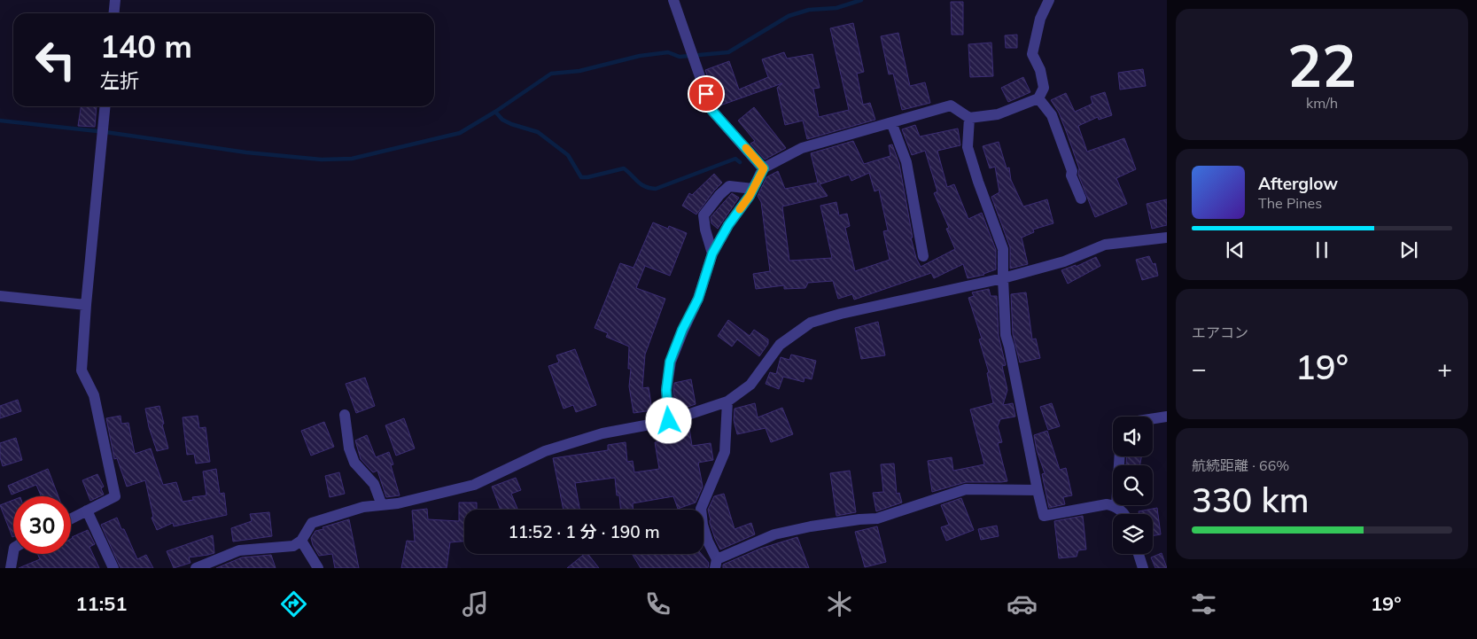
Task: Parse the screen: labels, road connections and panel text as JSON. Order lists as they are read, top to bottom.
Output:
{
  "page": {
    "tile": [
      ["22", "km/h"],
      "エアコン",
      ["航続距離 · 66%", "330 km"]
    ],
    "turn": ["140 m", "左折"],
    "song": ["Afterglow", "The Pines"],
    "heat": ["−", "19°", "+"],
    "limit": "30",
    "trip": "11:52 · 1 分 · 190 m",
    "tabs": ["11:51", "19°"]
  }
}
